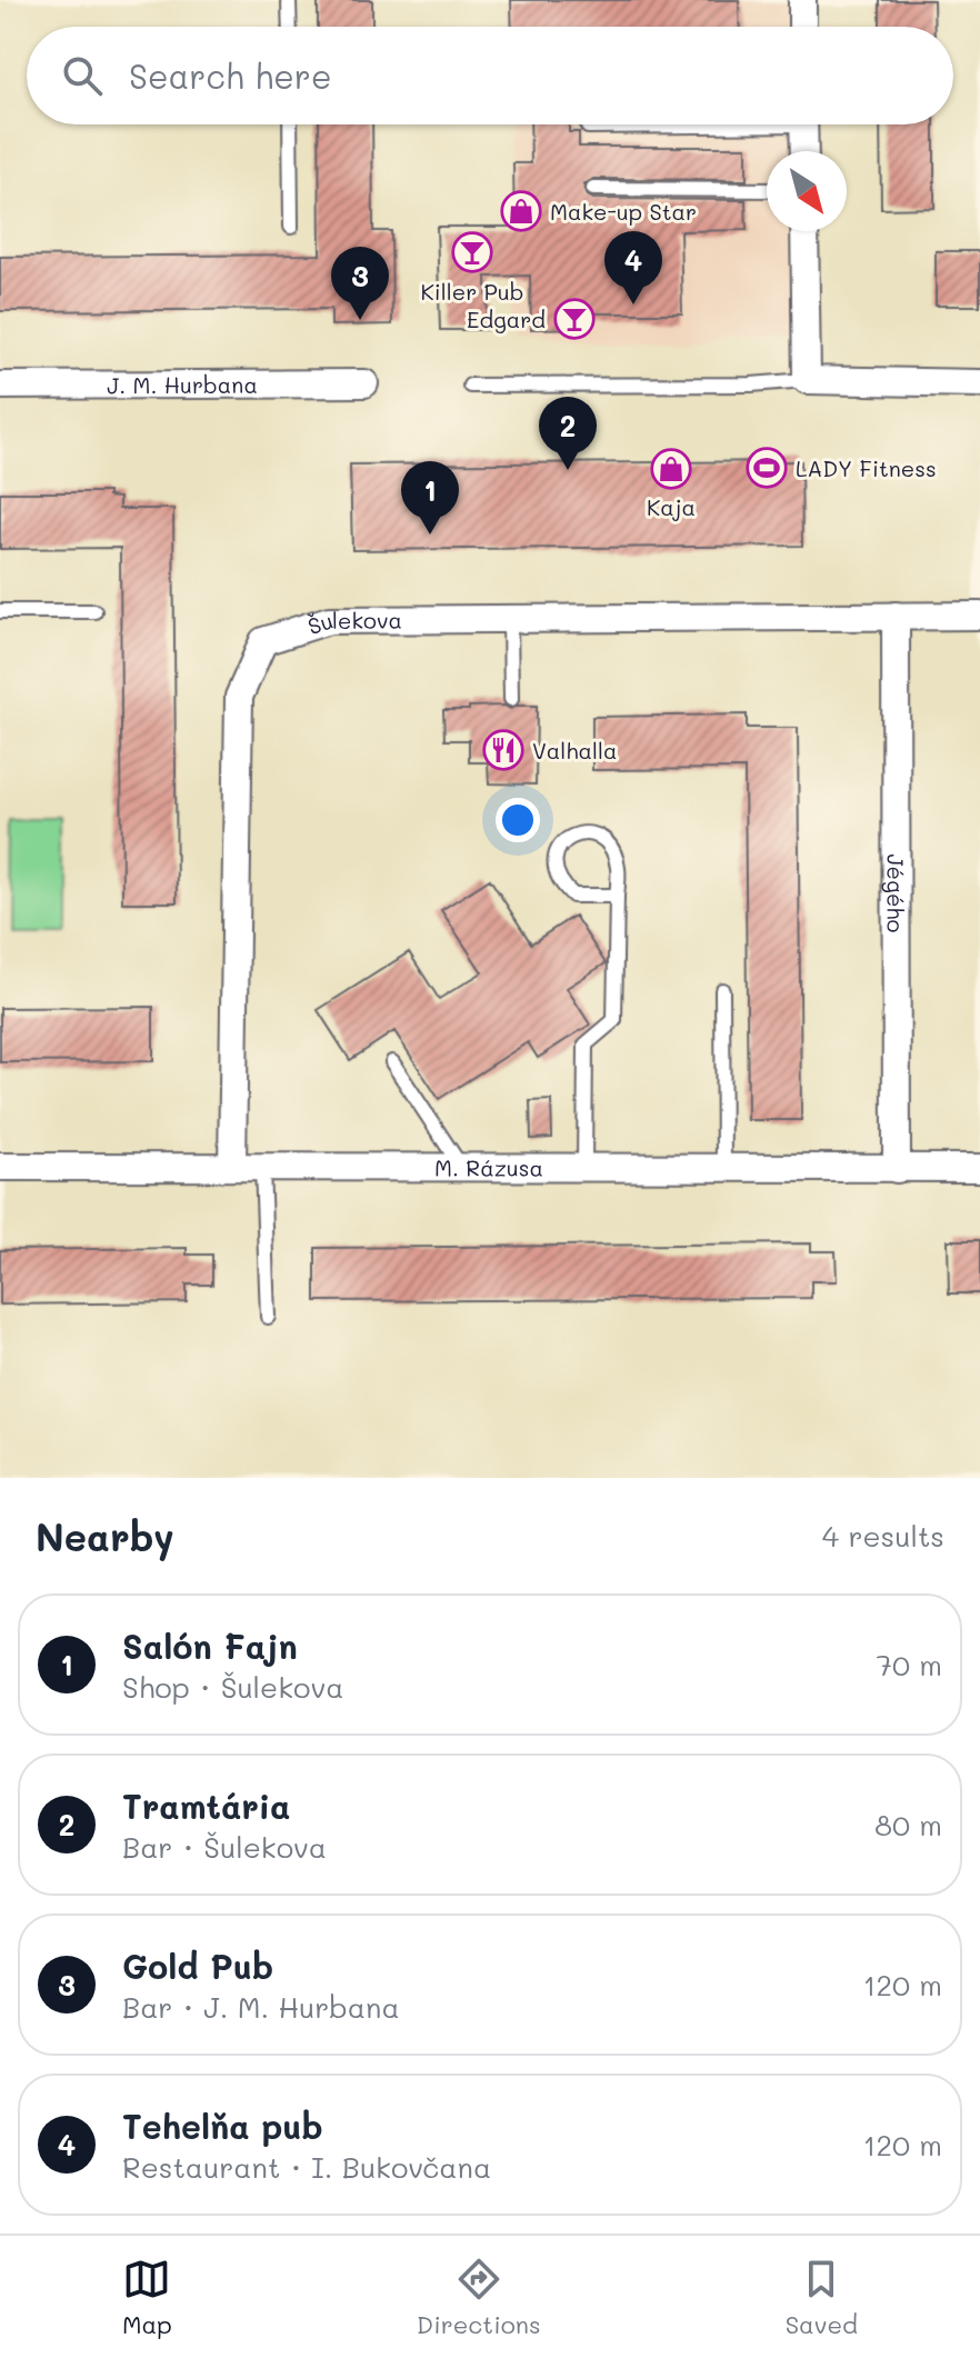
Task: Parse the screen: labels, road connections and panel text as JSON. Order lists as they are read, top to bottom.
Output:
{
  "streets": {
    "street": [
      "J. M. Hurbana",
      "Šulekova",
      "Jégého",
      "M. Rázusa"
    ]
  },
  "crossings": [
    ["Šulekova", "Jégého"],
    ["Šulekova", "M. Rázusa"],
    ["Jégého", "M. Rázusa"]
  ],
  "places": {
    "shop": ["Make-up Star", "Kaja"],
    "bar": ["Killer Pub", "Edgard"],
    "sports": ["LADY Fitness"],
    "restaurant": ["Valhalla"]
  },
  "north": "bottom right",
  "page": {
    "search": "Search here",
    "pins": [
      "4",
      "3",
      "2",
      "1"
    ],
    "heading": ["Nearby", "4 results"],
    "list": [
      {
        "mark": "1",
        "name": "Salón Fajn",
        "note": "Shop · Šulekova",
        "value": "70 m"
      },
      {
        "mark": "2",
        "name": "Tramtária",
        "note": "Bar · Šulekova",
        "value": "80 m"
      },
      {
        "mark": "3",
        "name": "Gold Pub",
        "note": "Bar · J. M. Hurbana",
        "value": "120 m"
      },
      {
        "mark": "4",
        "name": "Tehelňa pub",
        "note": "Restaurant · I. Bukovčana",
        "value": "120 m"
      }
    ],
    "nav": ["Map", "Directions", "Saved"]
  }
}
